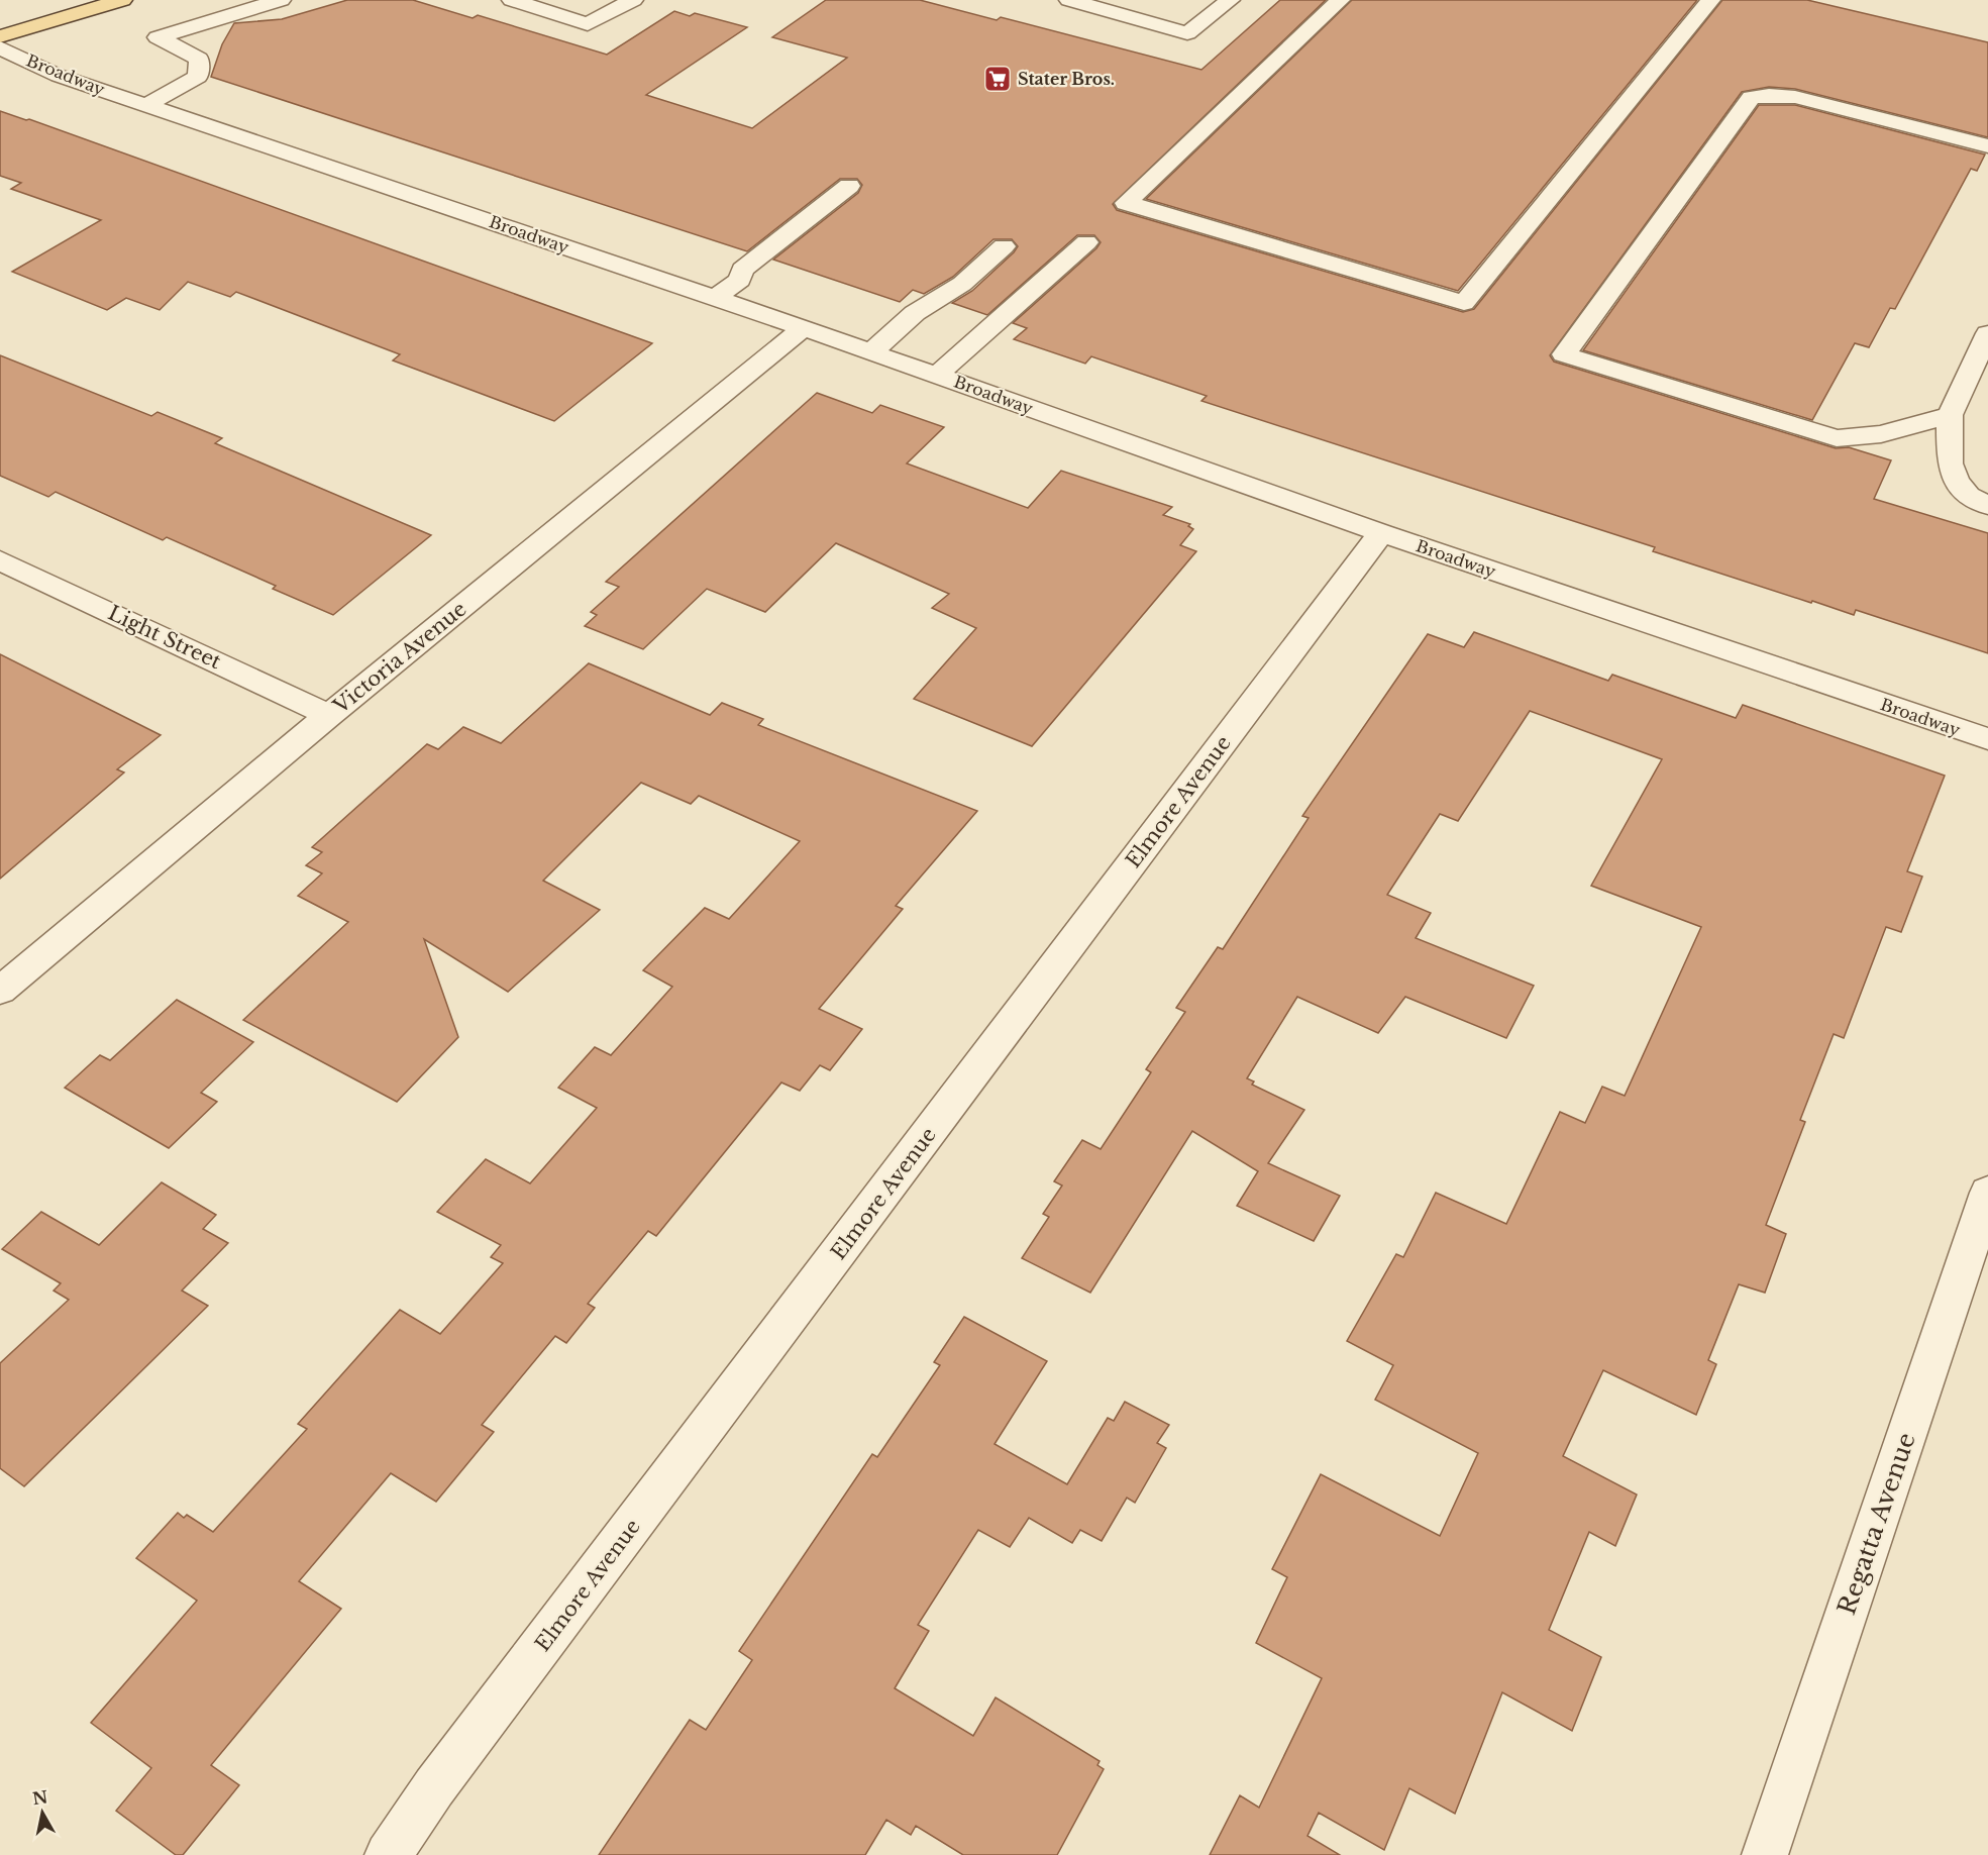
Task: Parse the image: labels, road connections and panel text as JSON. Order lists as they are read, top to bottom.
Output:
{
  "streets": {
    "street": [
      "Broadway",
      "Light Street",
      "Victoria Avenue",
      "Elmore Avenue",
      "Regatta Avenue"
    ]
  },
  "crossings": [
    ["Broadway", "Victoria Avenue"],
    ["Broadway", "Elmore Avenue"],
    ["Light Street", "Victoria Avenue"]
  ],
  "places": {
    "supermarket": ["Stater Bros."]
  },
  "north": "top"
}
